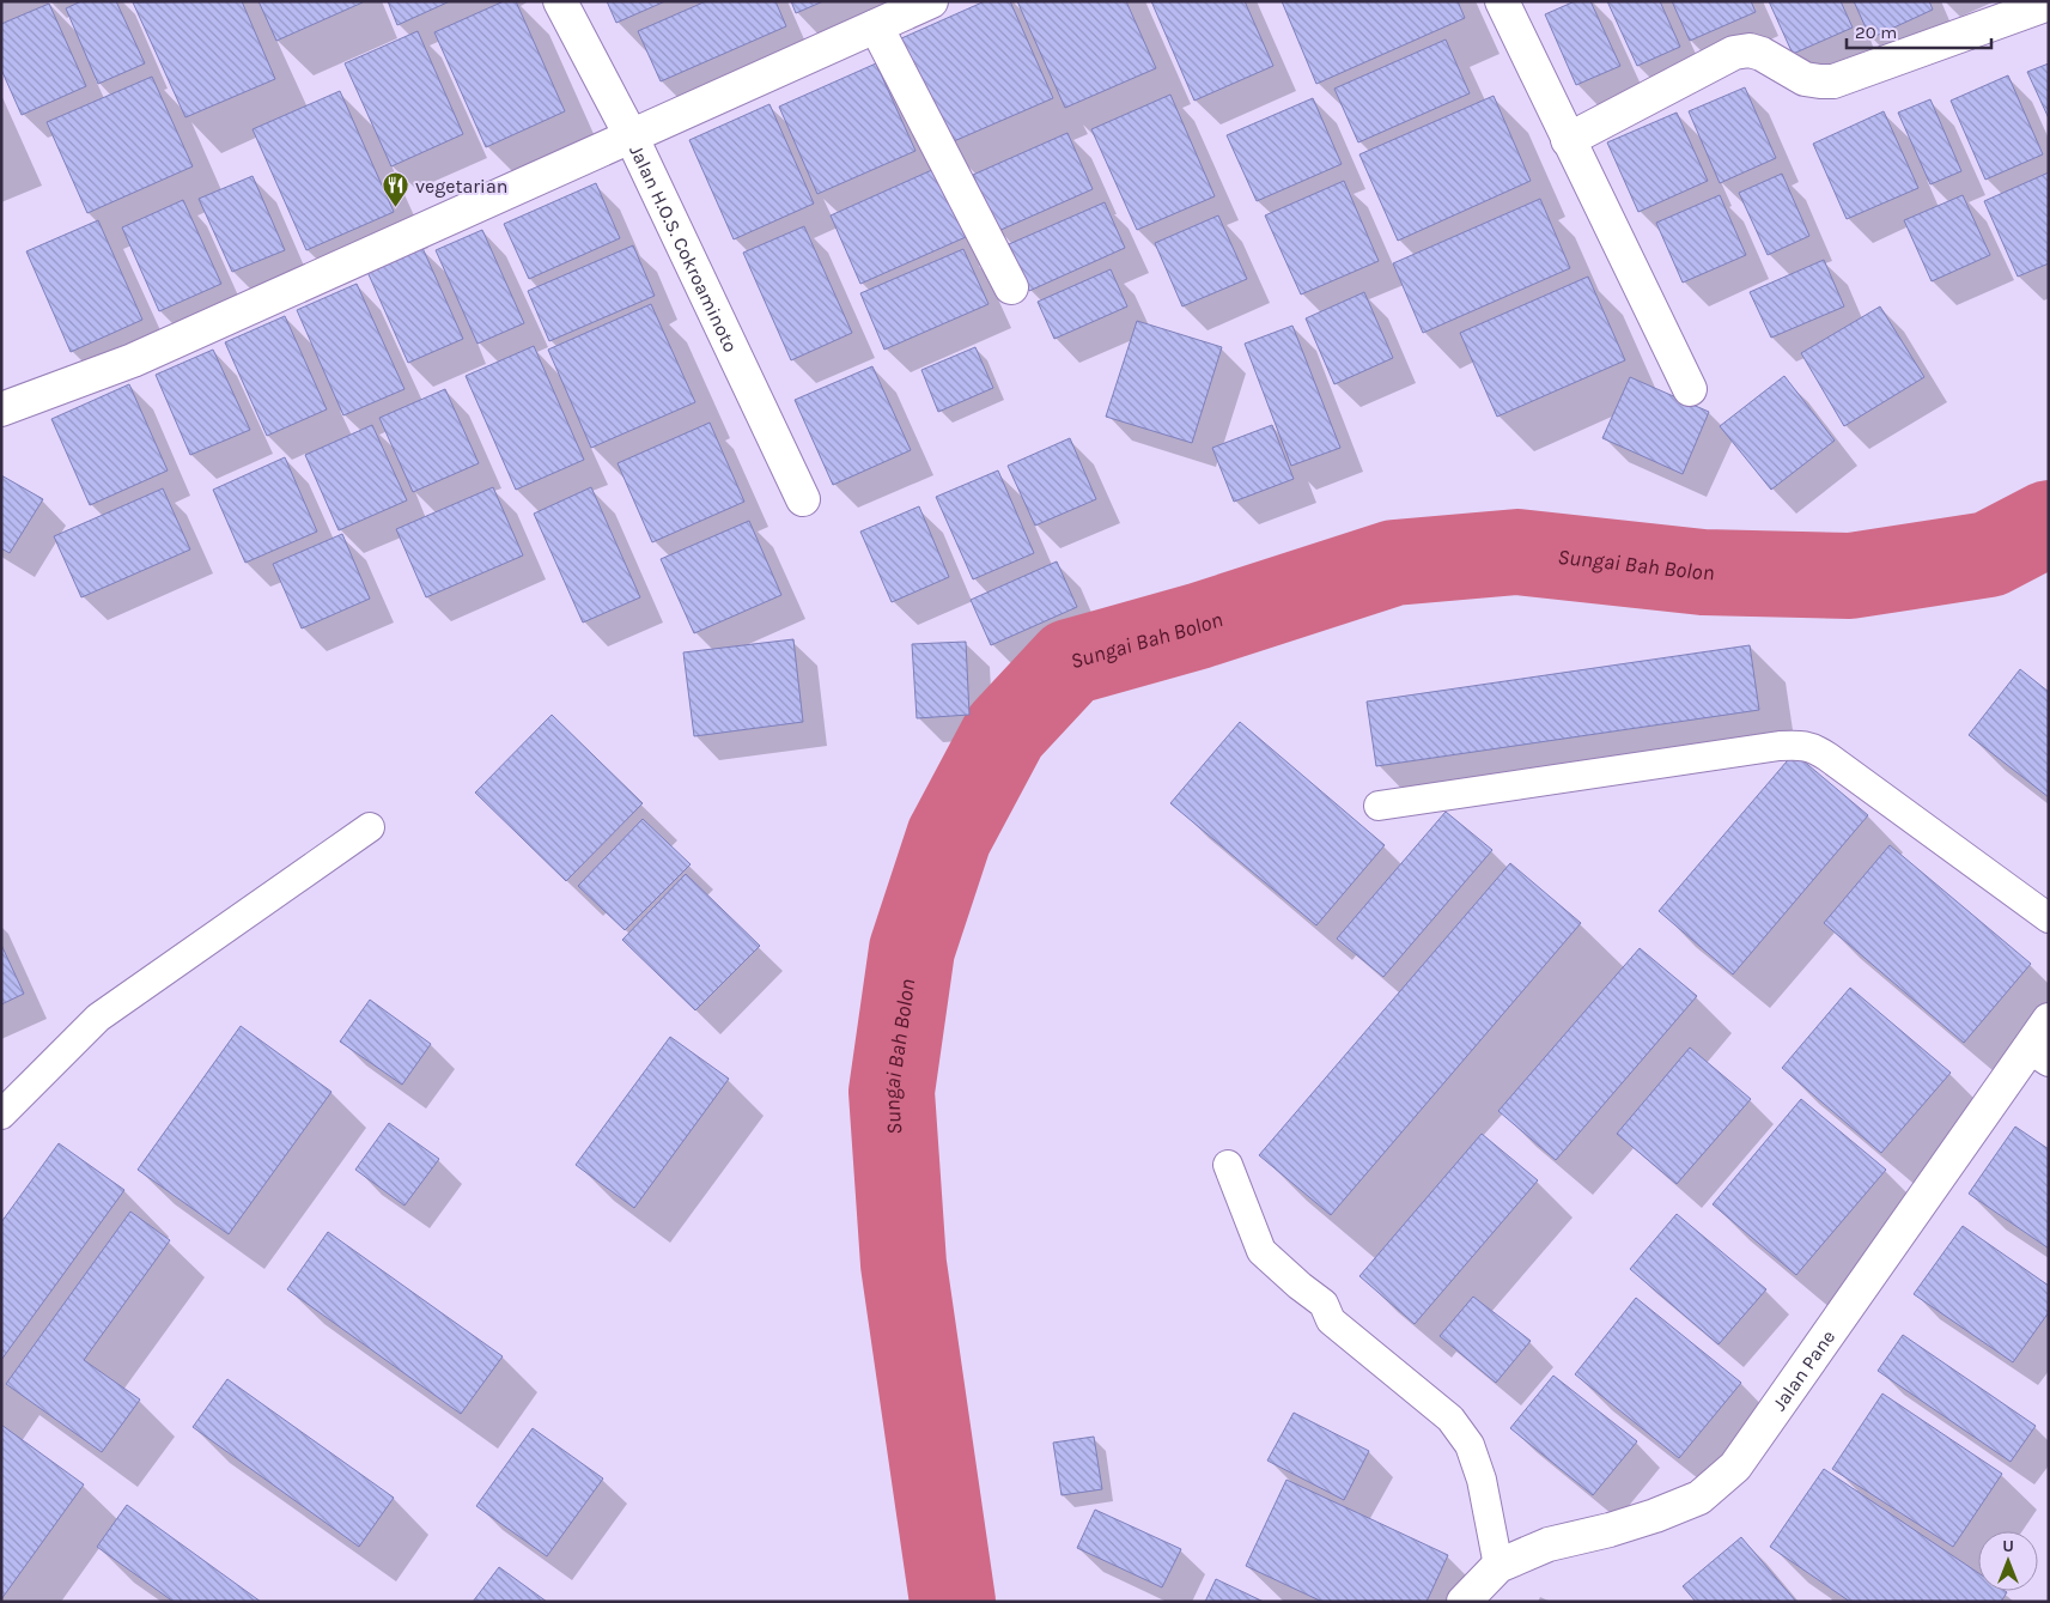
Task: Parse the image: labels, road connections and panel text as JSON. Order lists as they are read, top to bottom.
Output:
{
  "streets": {
    "street": ["Jalan H.O.S. Cokroaminoto", "Jalan Pane"]
  },
  "water": ["Sungai Bah Bolon"],
  "places": {
    "restaurant": ["vegetarian"]
  },
  "scale_bar": "20 m",
  "north": "top"
}
